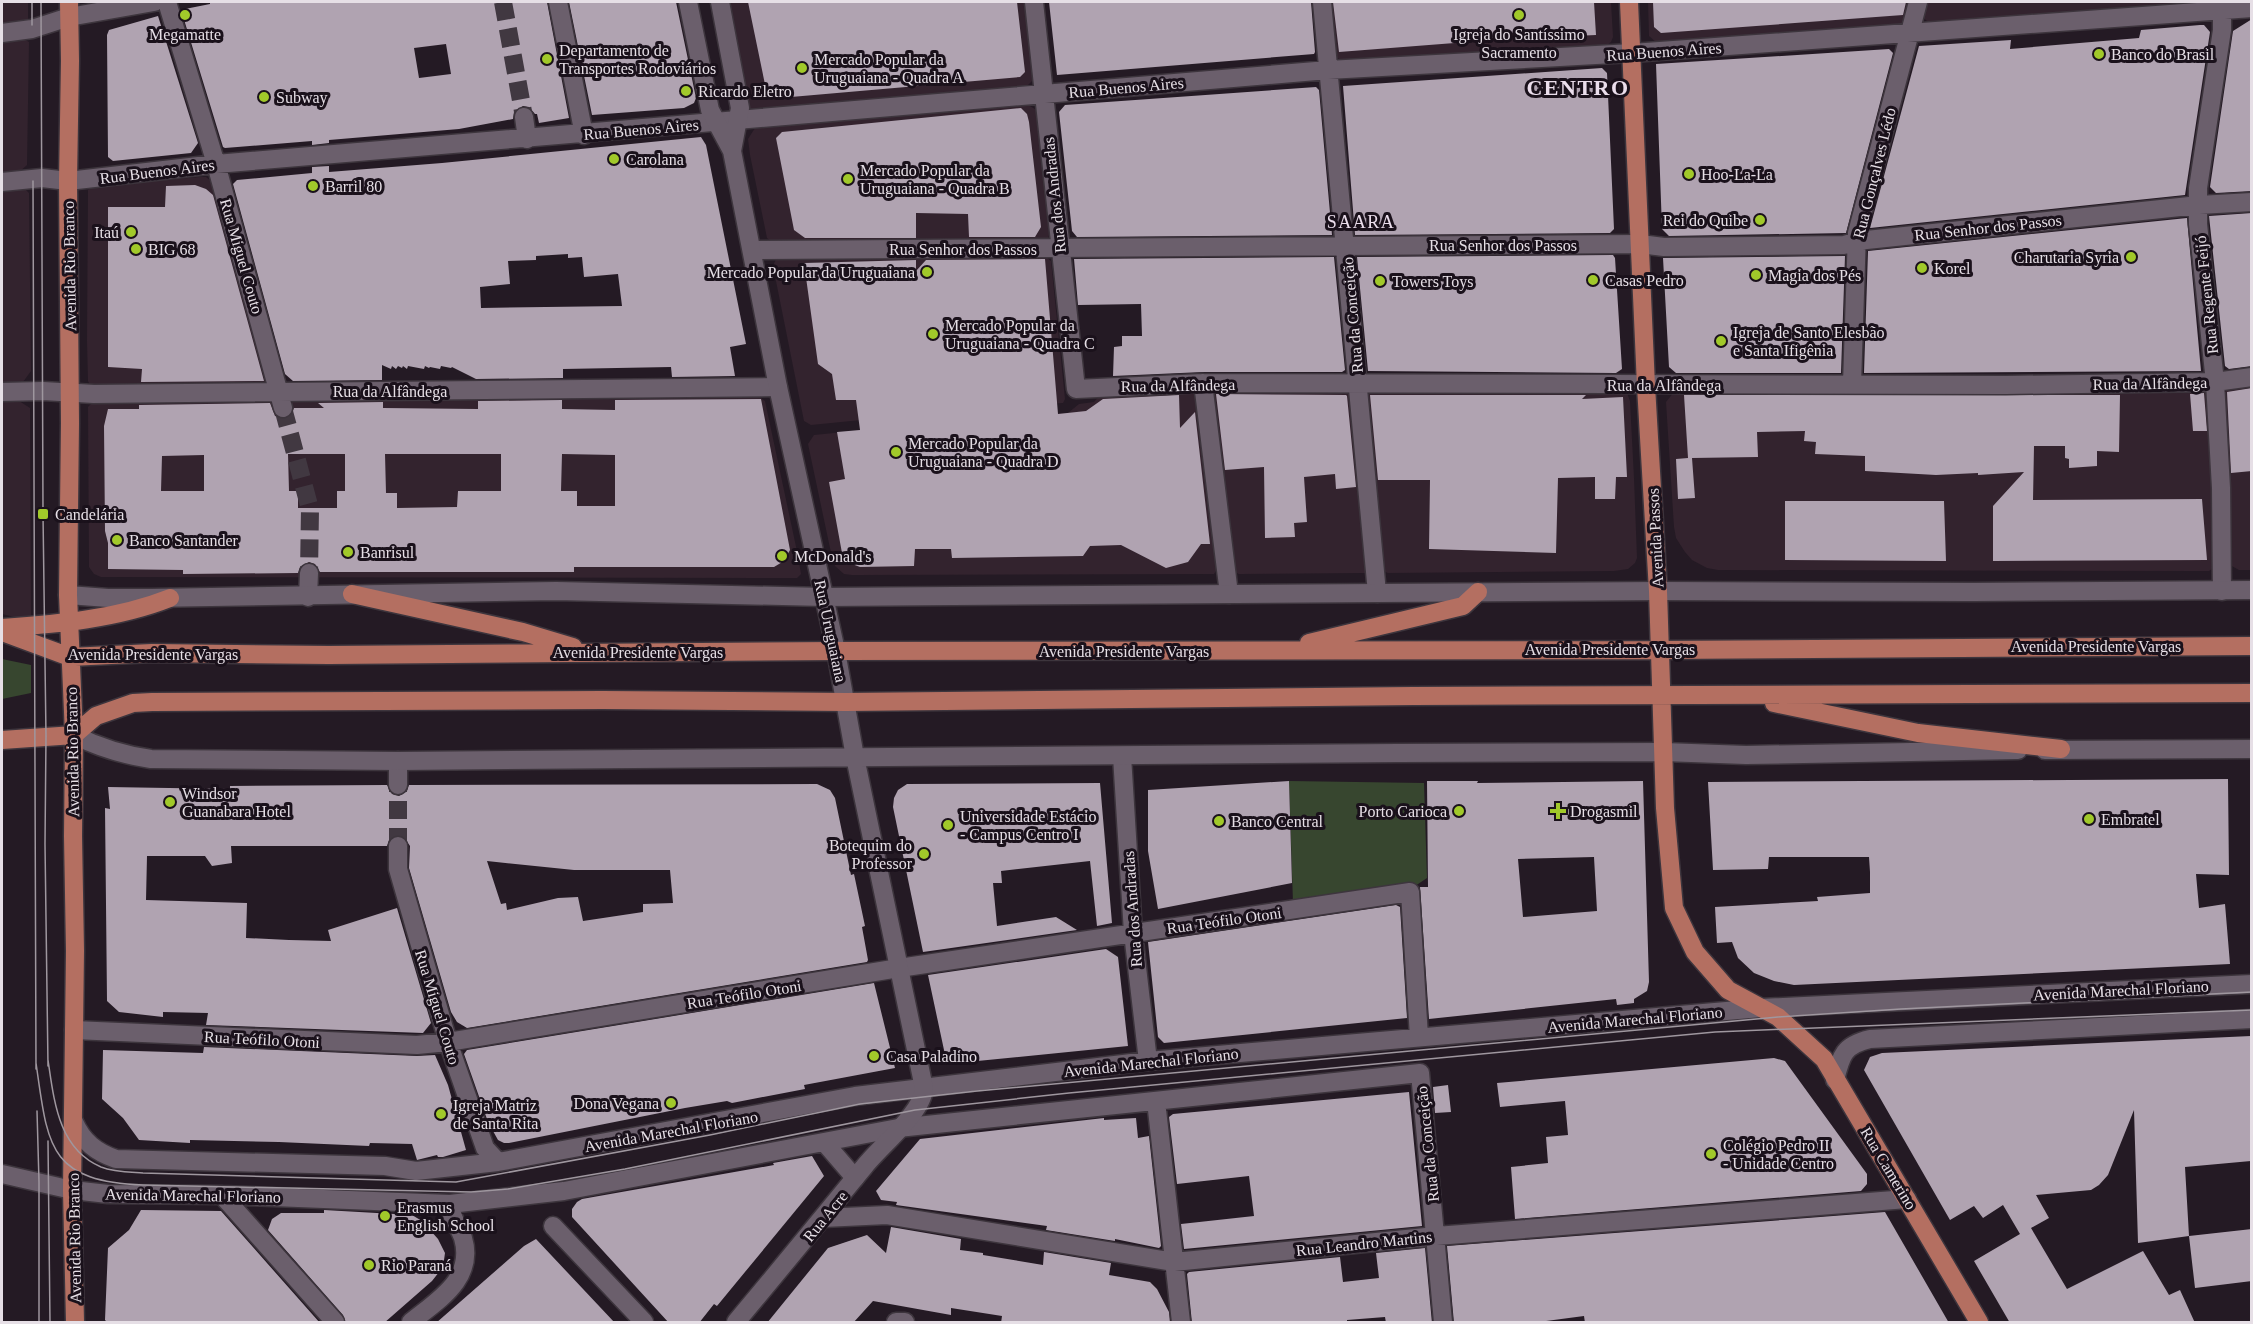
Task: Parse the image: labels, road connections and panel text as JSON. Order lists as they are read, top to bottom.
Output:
{
  "streets": {
    "main road": [
      "Avenida Rio Branco",
      "Avenida Passos",
      "Avenida Presidente Vargas",
      "Rua Camerino"
    ],
    "street": [
      "Rua Buenos Aires",
      "Rua Gonçalves Lédo",
      "Rua dos Andradas",
      "Rua Senhor dos Passos",
      "Rua Miguel Couto",
      "Rua Regente Feijó",
      "Rua da Conceição",
      "Rua da Alfândega",
      "Rua Uruguaiana",
      "Rua Teófilo Otoni",
      "Avenida Marechal Floriano",
      "Rua Acre",
      "Rua Leandro Martins"
    ]
  },
  "crossings": [
    ["Rua Buenos Aires", "Rua Gonçalves Lédo"],
    ["Rua Buenos Aires", "Rua dos Andradas"],
    ["Rua Buenos Aires", "Rua Miguel Couto"],
    ["Rua Buenos Aires", "Avenida Rio Branco"],
    ["Rua Buenos Aires", "Rua Regente Feijó"],
    ["Rua Buenos Aires", "Rua da Conceição"],
    ["Rua Buenos Aires", "Avenida Passos"],
    ["Rua Buenos Aires", "Rua Uruguaiana"],
    ["Rua Gonçalves Lédo", "Rua Senhor dos Passos"],
    ["Rua Gonçalves Lédo", "Rua da Alfândega"],
    ["Rua dos Andradas", "Rua Senhor dos Passos"],
    ["Rua dos Andradas", "Rua da Alfândega"],
    ["Rua dos Andradas", "Rua Teófilo Otoni"],
    ["Rua dos Andradas", "Avenida Marechal Floriano"],
    ["Rua Senhor dos Passos", "Rua Regente Feijó"],
    ["Rua Senhor dos Passos", "Rua da Conceição"],
    ["Rua Senhor dos Passos", "Avenida Passos"],
    ["Rua Senhor dos Passos", "Rua Uruguaiana"],
    ["Rua Miguel Couto", "Rua da Alfândega"],
    ["Rua Miguel Couto", "Rua Teófilo Otoni"],
    ["Rua Miguel Couto", "Avenida Marechal Floriano"],
    ["Avenida Rio Branco", "Rua da Alfândega"],
    ["Avenida Rio Branco", "Avenida Presidente Vargas"],
    ["Avenida Rio Branco", "Rua Teófilo Otoni"],
    ["Avenida Rio Branco", "Avenida Marechal Floriano"],
    ["Rua Regente Feijó", "Rua da Alfândega"],
    ["Rua da Conceição", "Rua da Alfândega"],
    ["Rua da Conceição", "Avenida Marechal Floriano"],
    ["Rua da Conceição", "Rua Leandro Martins"],
    ["Rua da Alfândega", "Avenida Passos"],
    ["Rua da Alfândega", "Rua Uruguaiana"],
    ["Avenida Passos", "Avenida Presidente Vargas"],
    ["Avenida Passos", "Avenida Marechal Floriano"],
    ["Avenida Passos", "Rua Camerino"],
    ["Rua Uruguaiana", "Avenida Presidente Vargas"],
    ["Rua Uruguaiana", "Rua Teófilo Otoni"],
    ["Rua Uruguaiana", "Avenida Marechal Floriano"],
    ["Rua Uruguaiana", "Rua Acre"],
    ["Rua Teófilo Otoni", "Avenida Marechal Floriano"],
    ["Avenida Marechal Floriano", "Rua Acre"],
    ["Rua Camerino", "Rua Leandro Martins"],
    ["Rua Acre", "Rua Leandro Martins"]
  ],
  "districts": ["CENTRO", "SAARA"],
  "places": {
    "other": [
      "Megamatte",
      "Igreja do Santíssimo Sacramento",
      "Banco do Brasil",
      "Departamento de Transportes Rodoviários",
      "Mercado Popular da Uruguaiana - Quadra A",
      "Ricardo Eletro",
      "Subway",
      "Carolana",
      "Hoo-La-La",
      "Mercado Popular da Uruguaiana - Quadra B",
      "Barril 80",
      "Rei do Quibe",
      "Itaú",
      "BIG 68",
      "Charutaria Syria",
      "Korel",
      "Mercado Popular da Uruguaiana",
      "Magia dos Pés",
      "Casas Pedro",
      "Towers Toys",
      "Mercado Popular da Uruguaiana - Quadra C",
      "Igreja de Santo Elesbão e Santa Ifigênia",
      "Mercado Popular da Uruguaiana - Quadra D",
      "Banco Santander",
      "Banrisul",
      "McDonald's",
      "Windsor Guanabara Hotel",
      "Porto Carioca",
      "Embratel",
      "Banco Central",
      "Universidade Estácio - Campus Centro I",
      "Botequim do Professor",
      "Casa Paladino",
      "Dona Vegana",
      "Igreja Matriz de Santa Rita",
      "Colégio Pedro II - Unidade Centro",
      "Erasmus English School",
      "Rio Paraná"
    ],
    "transit": ["Candelária"],
    "health": ["Drogasmil"]
  }
}
